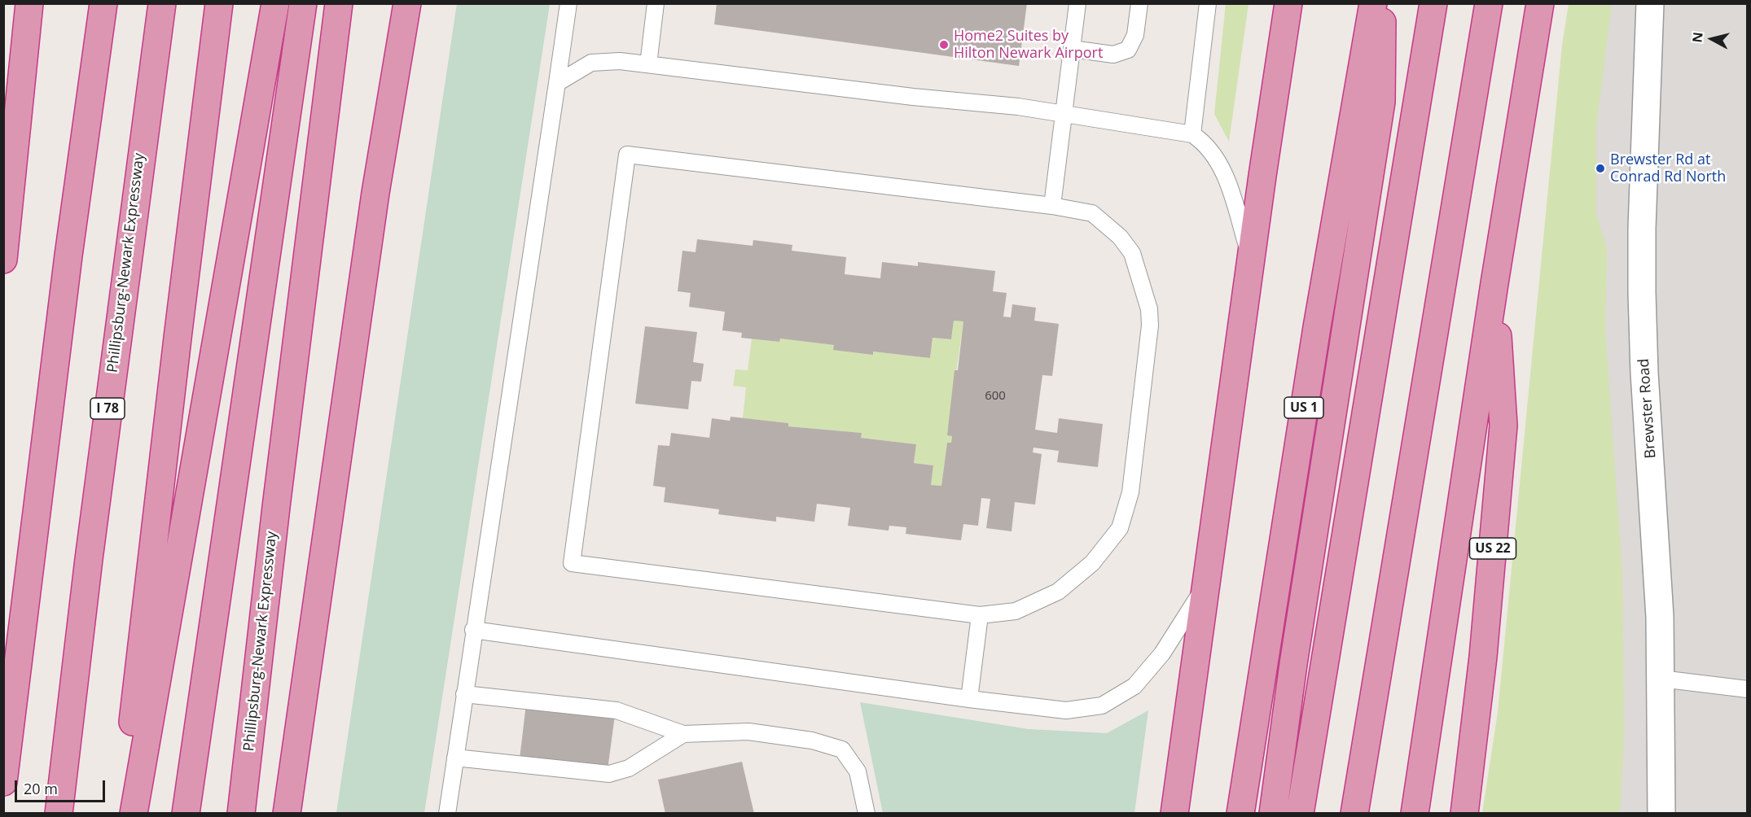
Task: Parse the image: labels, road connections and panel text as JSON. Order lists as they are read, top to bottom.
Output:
{
  "streets": {
    "highway": [
      "Phillipsburg-Newark Expressway",
      "US 1",
      "I 78",
      "US 22"
    ],
    "street": ["Brewster Road"]
  },
  "places": ["Home2 Suites by Hilton Newark Airport", "Brewster Rd at Conrad Rd North"],
  "house_numbers": ["600"],
  "scale_bar": "20 m",
  "north": "left"
}
